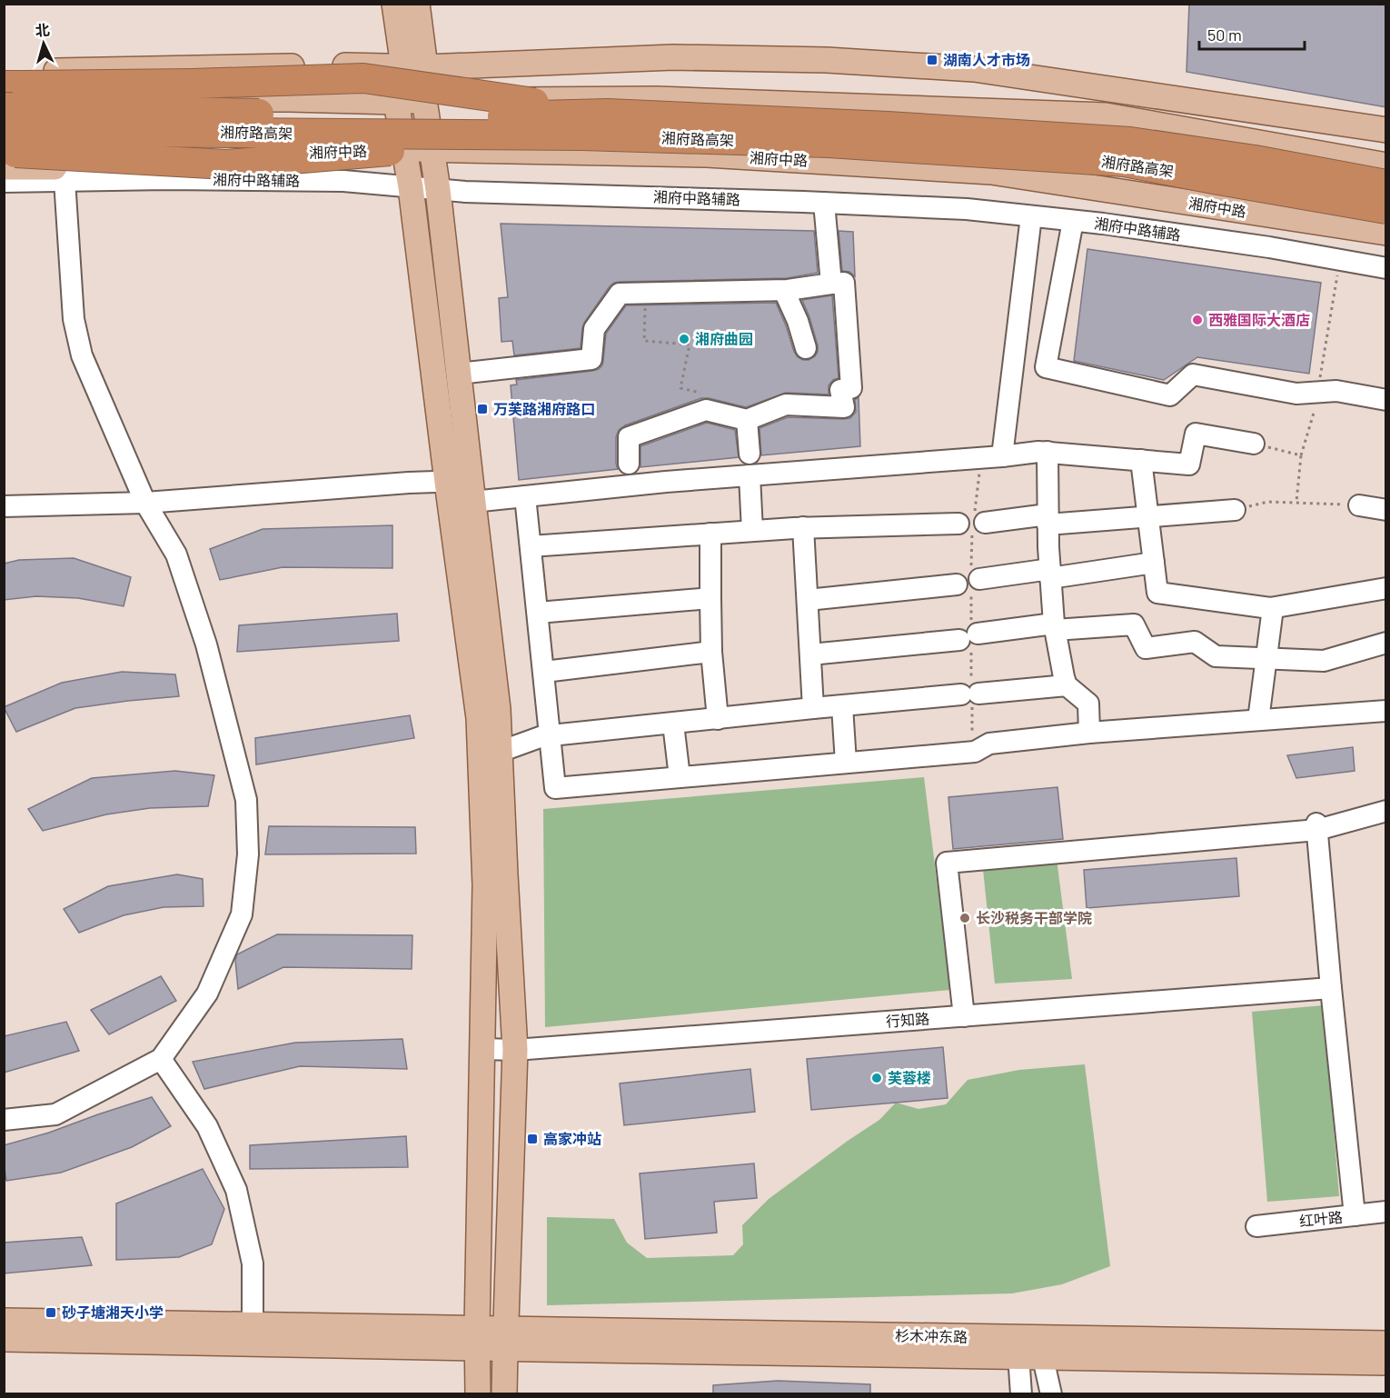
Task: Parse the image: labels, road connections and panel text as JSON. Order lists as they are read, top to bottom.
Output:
{
  "streets": {
    "highway": ["湘府路高架"],
    "main road": ["湘府中路", "杉木冲东路"],
    "street": ["湘府中路辅路", "行知路", "红叶路"]
  },
  "crossings": [
    ["湘府路高架", "湘府中路"]
  ],
  "places": {
    "transit": [
      "湖南人才市场",
      "万芙路湘府路口",
      "高家冲站",
      "砂子塘湘天小学"
    ],
    "other": [
      "西雅国际大酒店",
      "湘府曲园",
      "长沙税务干部学院",
      "芙蓉楼"
    ]
  },
  "scale_bar": "50 m",
  "north": "top"
}
